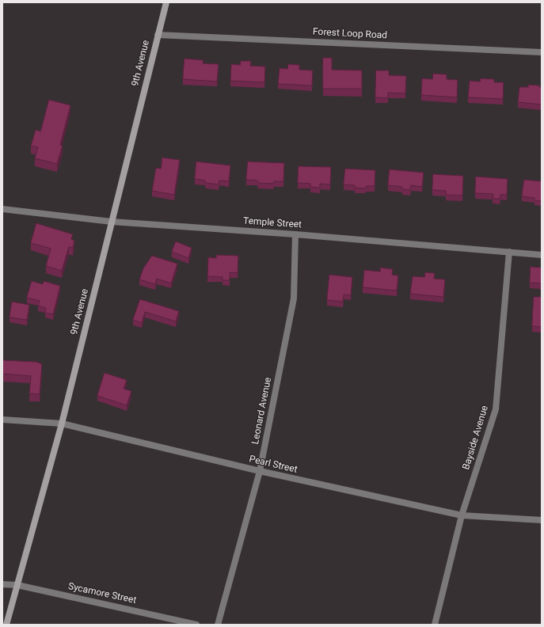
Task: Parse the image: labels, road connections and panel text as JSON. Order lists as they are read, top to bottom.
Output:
{
  "streets": {
    "street": [
      "Forest Loop Road",
      "9th Avenue",
      "Temple Street",
      "Leonard Avenue",
      "Bayside Avenue",
      "Pearl Street",
      "Sycamore Street"
    ]
  },
  "crossings": [
    ["Forest Loop Road", "9th Avenue"],
    ["9th Avenue", "Temple Street"],
    ["9th Avenue", "Pearl Street"],
    ["9th Avenue", "Sycamore Street"],
    ["Temple Street", "Leonard Avenue"],
    ["Temple Street", "Bayside Avenue"],
    ["Leonard Avenue", "Pearl Street"],
    ["Bayside Avenue", "Pearl Street"]
  ]
}
